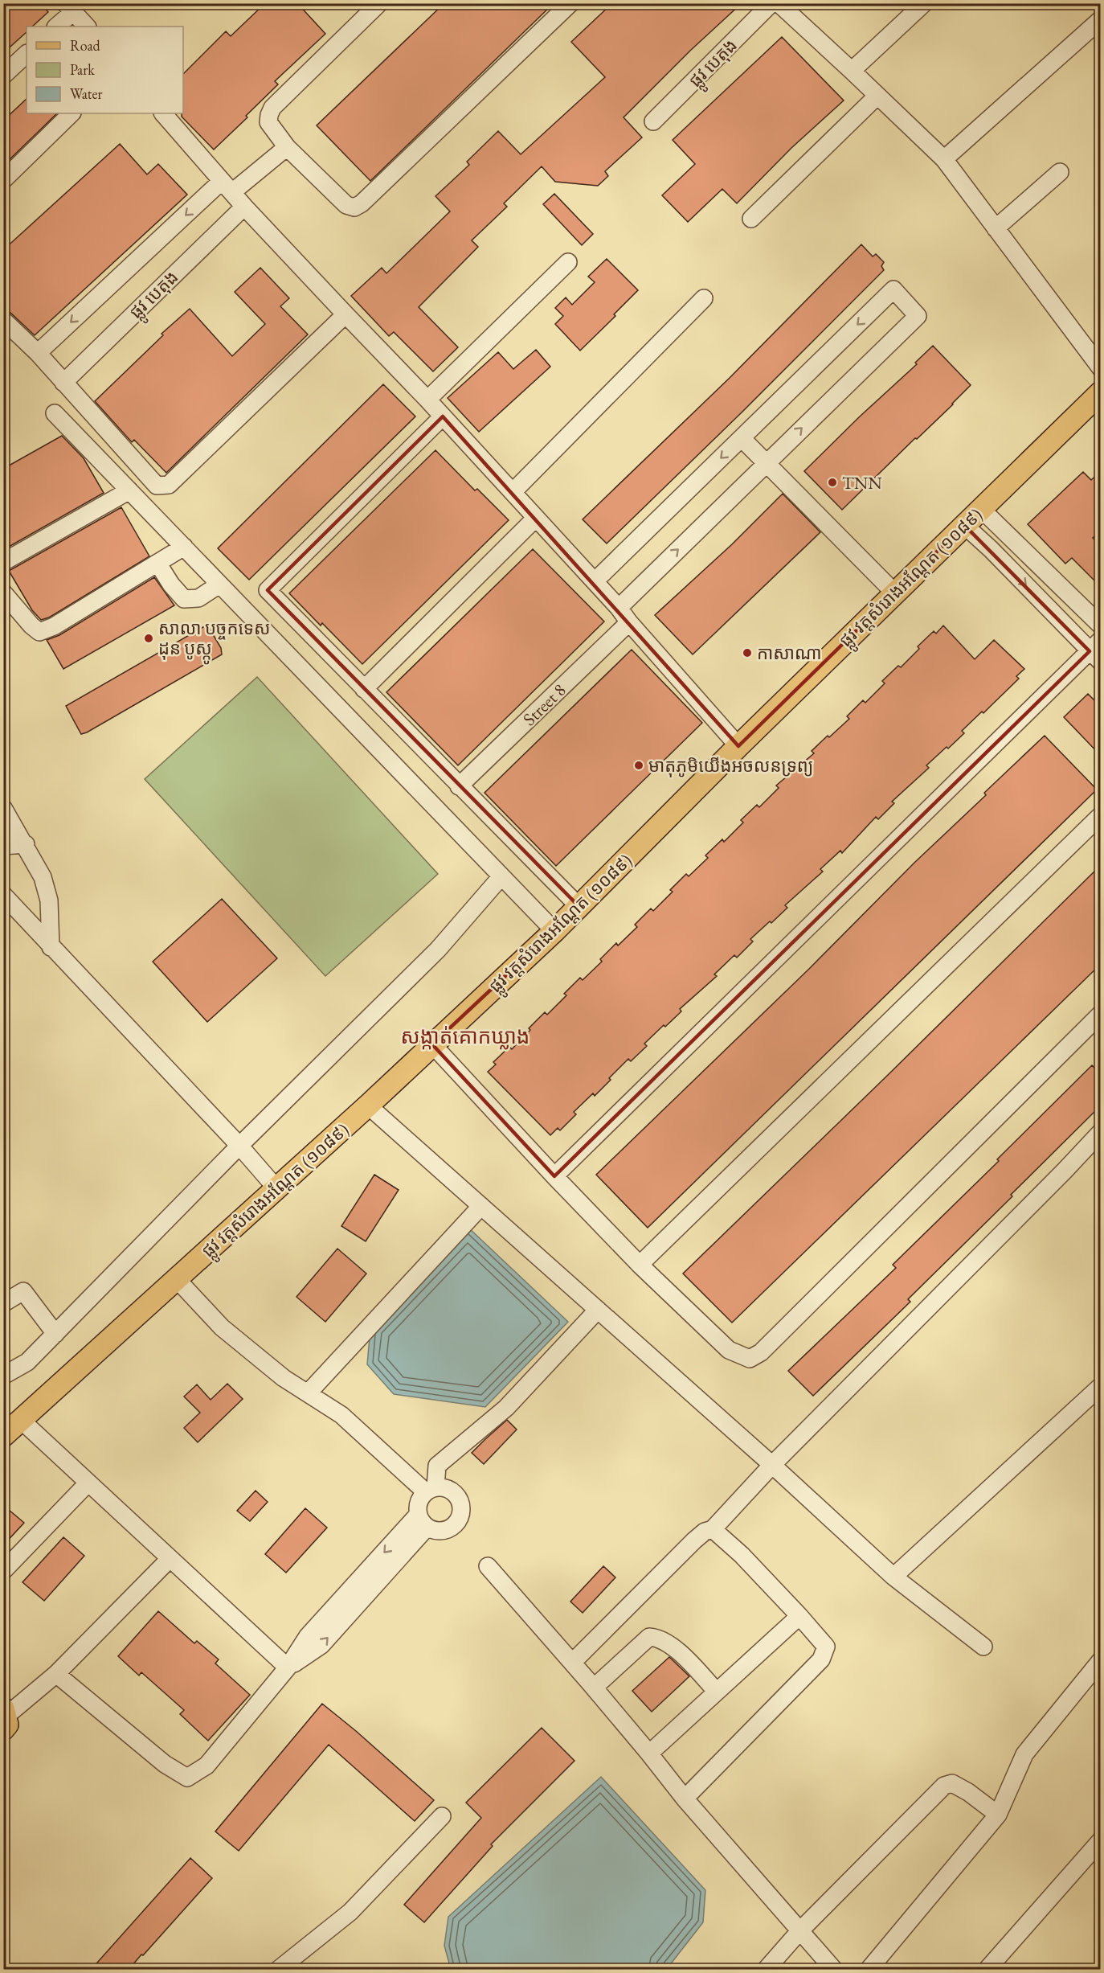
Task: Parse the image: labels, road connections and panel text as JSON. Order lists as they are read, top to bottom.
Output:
{
  "streets": {
    "main road": ["ផ្លូវ វត្តសំរោងអណ្ដែត (១០៨៩)"],
    "street": ["ផ្លូវ បេតុង", "Street 8"]
  },
  "districts": ["សង្កាត់គោកឃ្លាង"],
  "places": [
    "TNN",
    "សាលា បច្ចកទេស ដុន បូស្កូ",
    "កាសាណា",
    "មាតុភូមិយើងអចលនទ្រព្យ"
  ],
  "legend": ["Road", "Park", "Water"]
}
